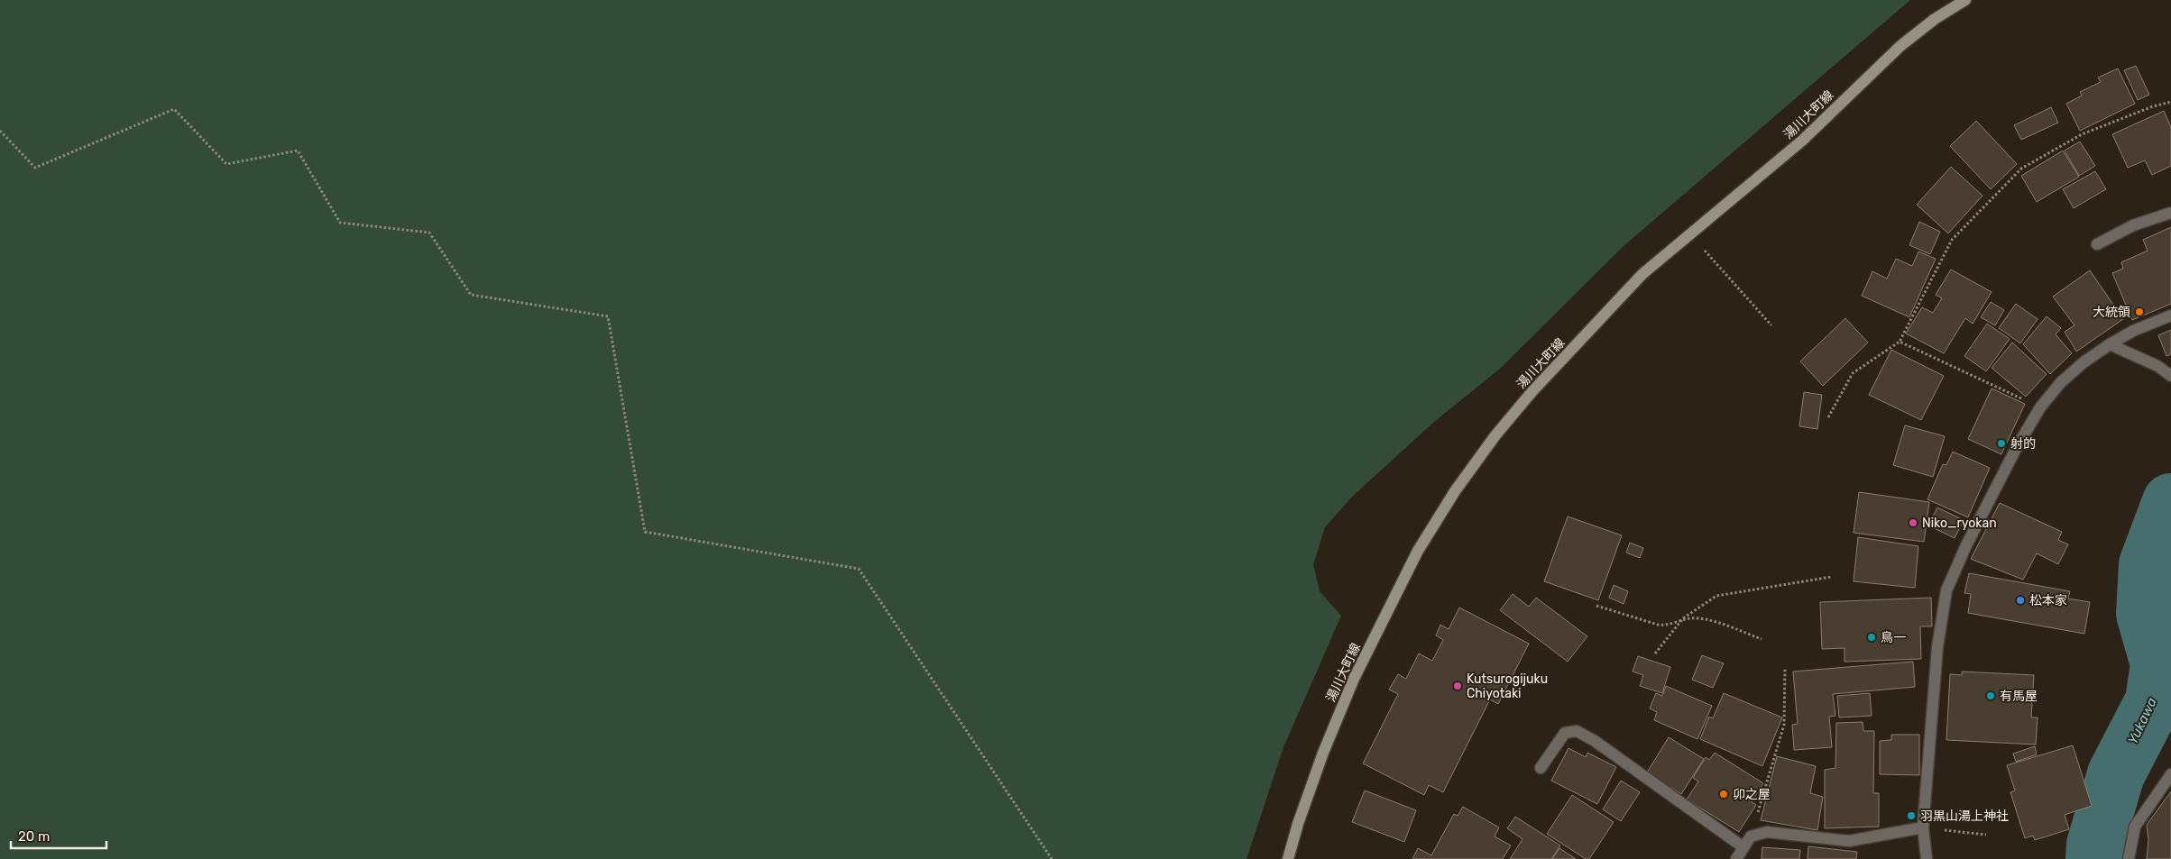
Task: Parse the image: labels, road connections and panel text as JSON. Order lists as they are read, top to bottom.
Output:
{
  "streets": {
    "main road": ["湯川大町線"]
  },
  "water": ["Yukawa"],
  "places": [
    "大統領",
    "射的",
    "Niko_ryokan",
    "松本家",
    "鳥一",
    "Kutsurogijuku Chiyotaki",
    "有馬屋",
    "卯之屋",
    "羽黒山湯上神社"
  ],
  "scale_bar": "20 m"
}
